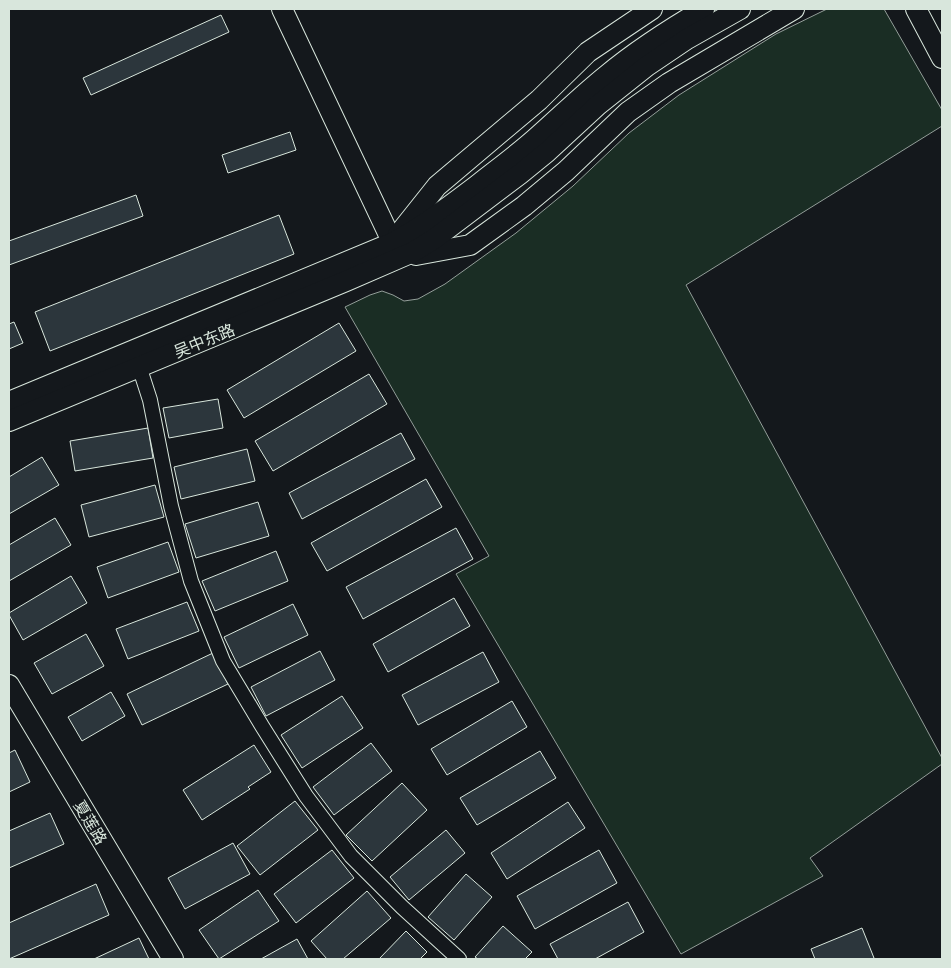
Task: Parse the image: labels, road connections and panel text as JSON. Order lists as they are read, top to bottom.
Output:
{
  "streets": {
    "main road": ["吴中东路", "夏莲路"]
  }
}
